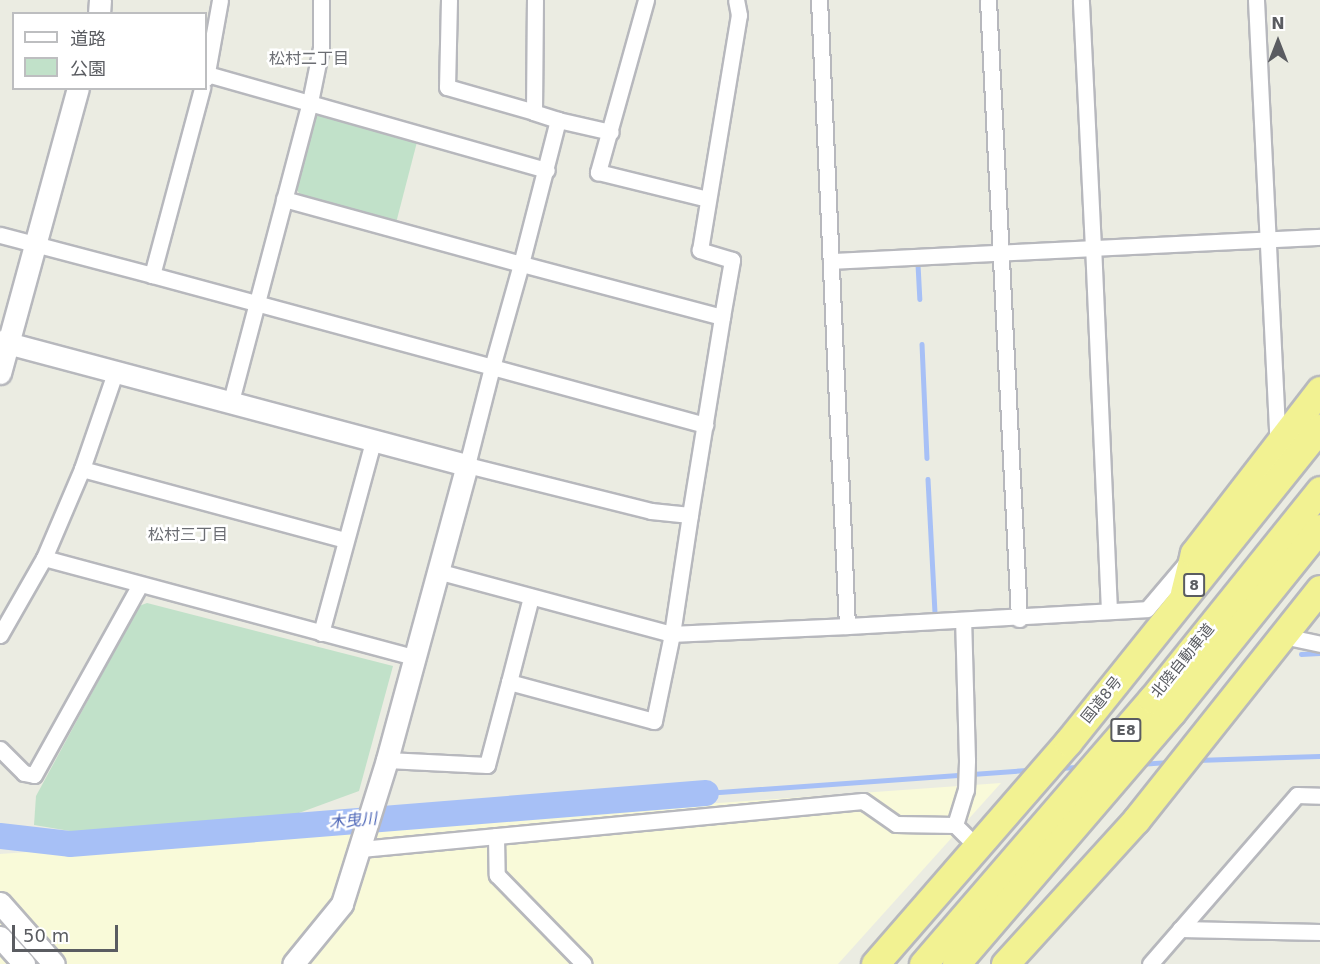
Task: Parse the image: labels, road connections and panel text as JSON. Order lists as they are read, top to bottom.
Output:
{
  "streets": {
    "highway": [
      "8",
      "北陸自動車道",
      "国道8号",
      "E8"
    ]
  },
  "districts": ["松村二丁目", "松村三丁目"],
  "water": ["木曳川"],
  "legend": ["道路", "公園"],
  "scale_bar": "50 m",
  "north": "top"
}
